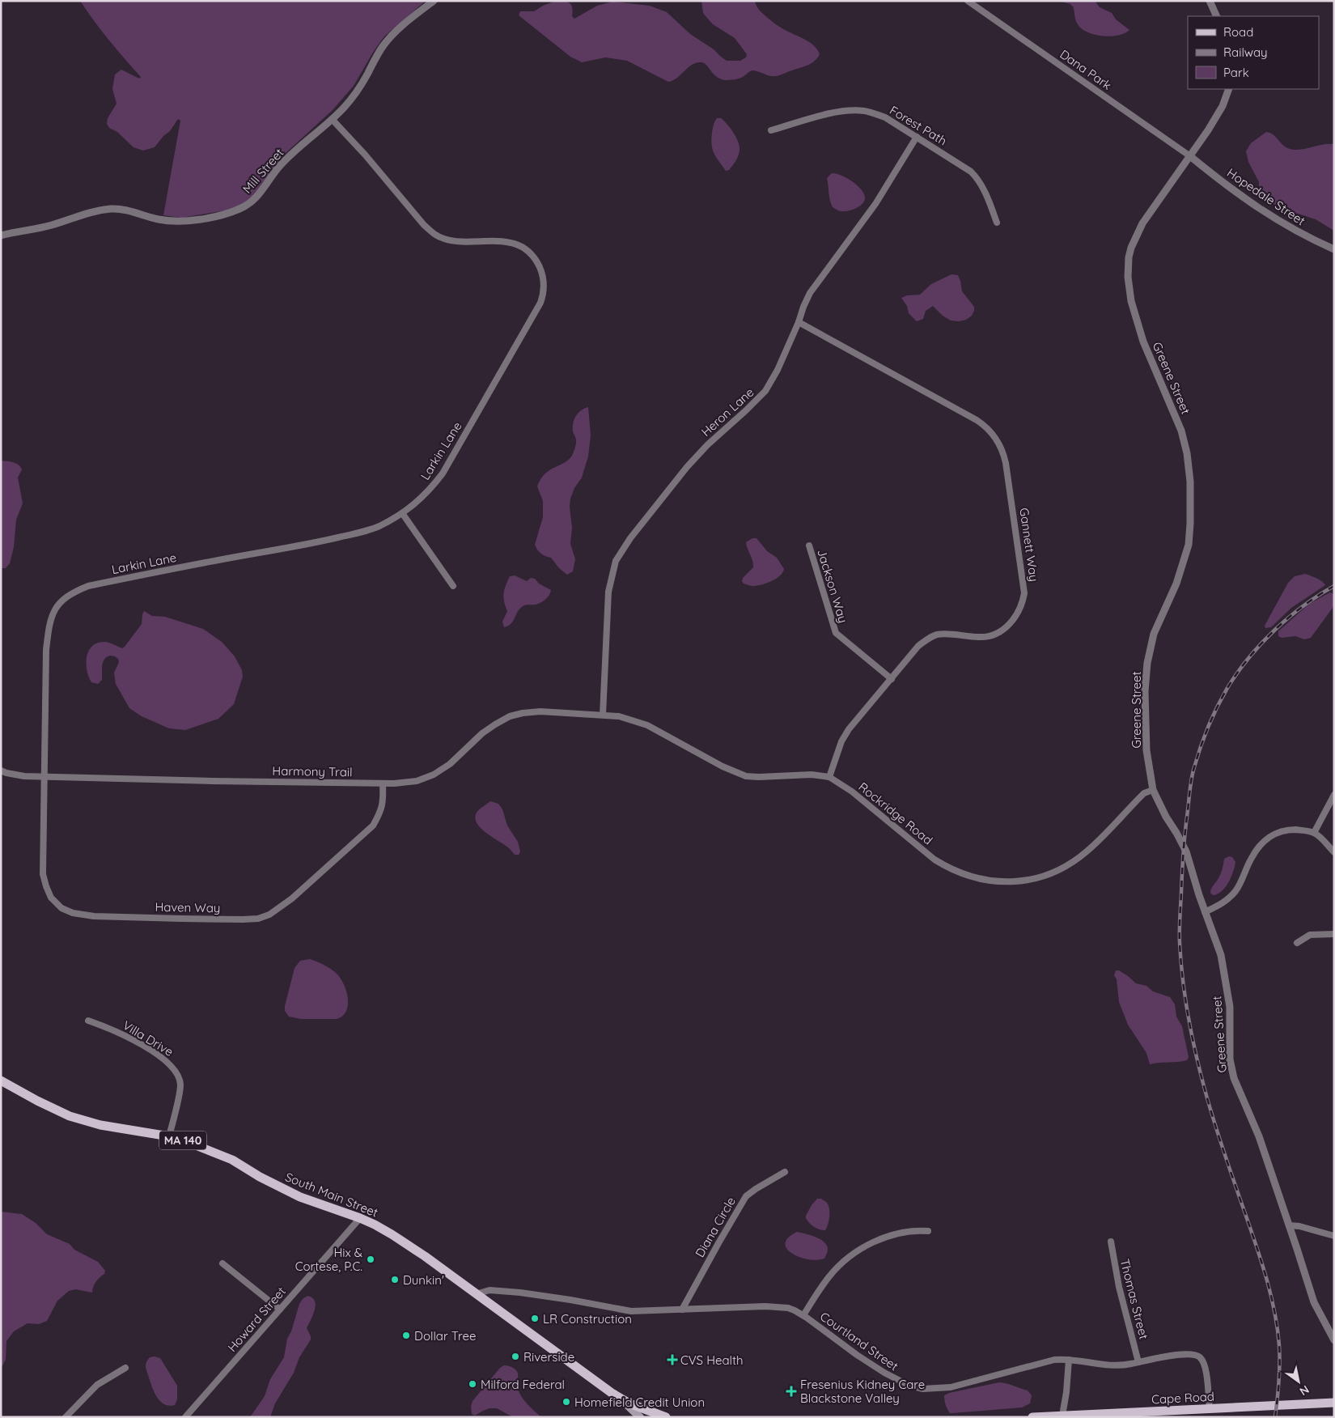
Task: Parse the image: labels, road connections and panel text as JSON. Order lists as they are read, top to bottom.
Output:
{
  "streets": {
    "main road": ["MA 140", "South Main Street", "Cape Road"],
    "street": [
      "Dana Park",
      "Forest Path",
      "Mill Street",
      "Hopedale Street",
      "Greene Street",
      "Heron Lane",
      "Larkin Lane",
      "Gannett Way",
      "Jackson Way",
      "Harmony Trail",
      "Rockridge Road",
      "Haven Way",
      "Villa Drive",
      "Diana Circle",
      "Thomas Street",
      "Howard Street",
      "Courtland Street"
    ]
  },
  "crossings": [
    ["Dana Park", "Hopedale Street"],
    ["Dana Park", "Greene Street"],
    ["Forest Path", "Heron Lane"],
    ["Mill Street", "Larkin Lane"],
    ["Hopedale Street", "Greene Street"],
    ["Greene Street", "Rockridge Road"],
    ["Heron Lane", "Gannett Way"],
    ["Heron Lane", "Harmony Trail"],
    ["Heron Lane", "Rockridge Road"],
    ["Larkin Lane", "Harmony Trail"],
    ["Larkin Lane", "Haven Way"],
    ["Gannett Way", "Jackson Way"],
    ["Gannett Way", "Rockridge Road"],
    ["Harmony Trail", "Rockridge Road"],
    ["Harmony Trail", "Haven Way"],
    ["Villa Drive", "South Main Street"],
    ["South Main Street", "Howard Street"],
    ["South Main Street", "Courtland Street"],
    ["Diana Circle", "Courtland Street"],
    ["Thomas Street", "Courtland Street"],
    ["Courtland Street", "Cape Road"]
  ],
  "places": {
    "other": [
      "Hix & Cortese, P.C.",
      "Dunkin'",
      "LR Construction",
      "Dollar Tree",
      "Riverside",
      "Milford Federal",
      "Homefield Credit Union"
    ],
    "health": ["CVS Health", "Fresenius Kidney Care Blackstone Valley"]
  },
  "legend": ["Road", "Railway", "Park"],
  "north": "bottom right"
}
